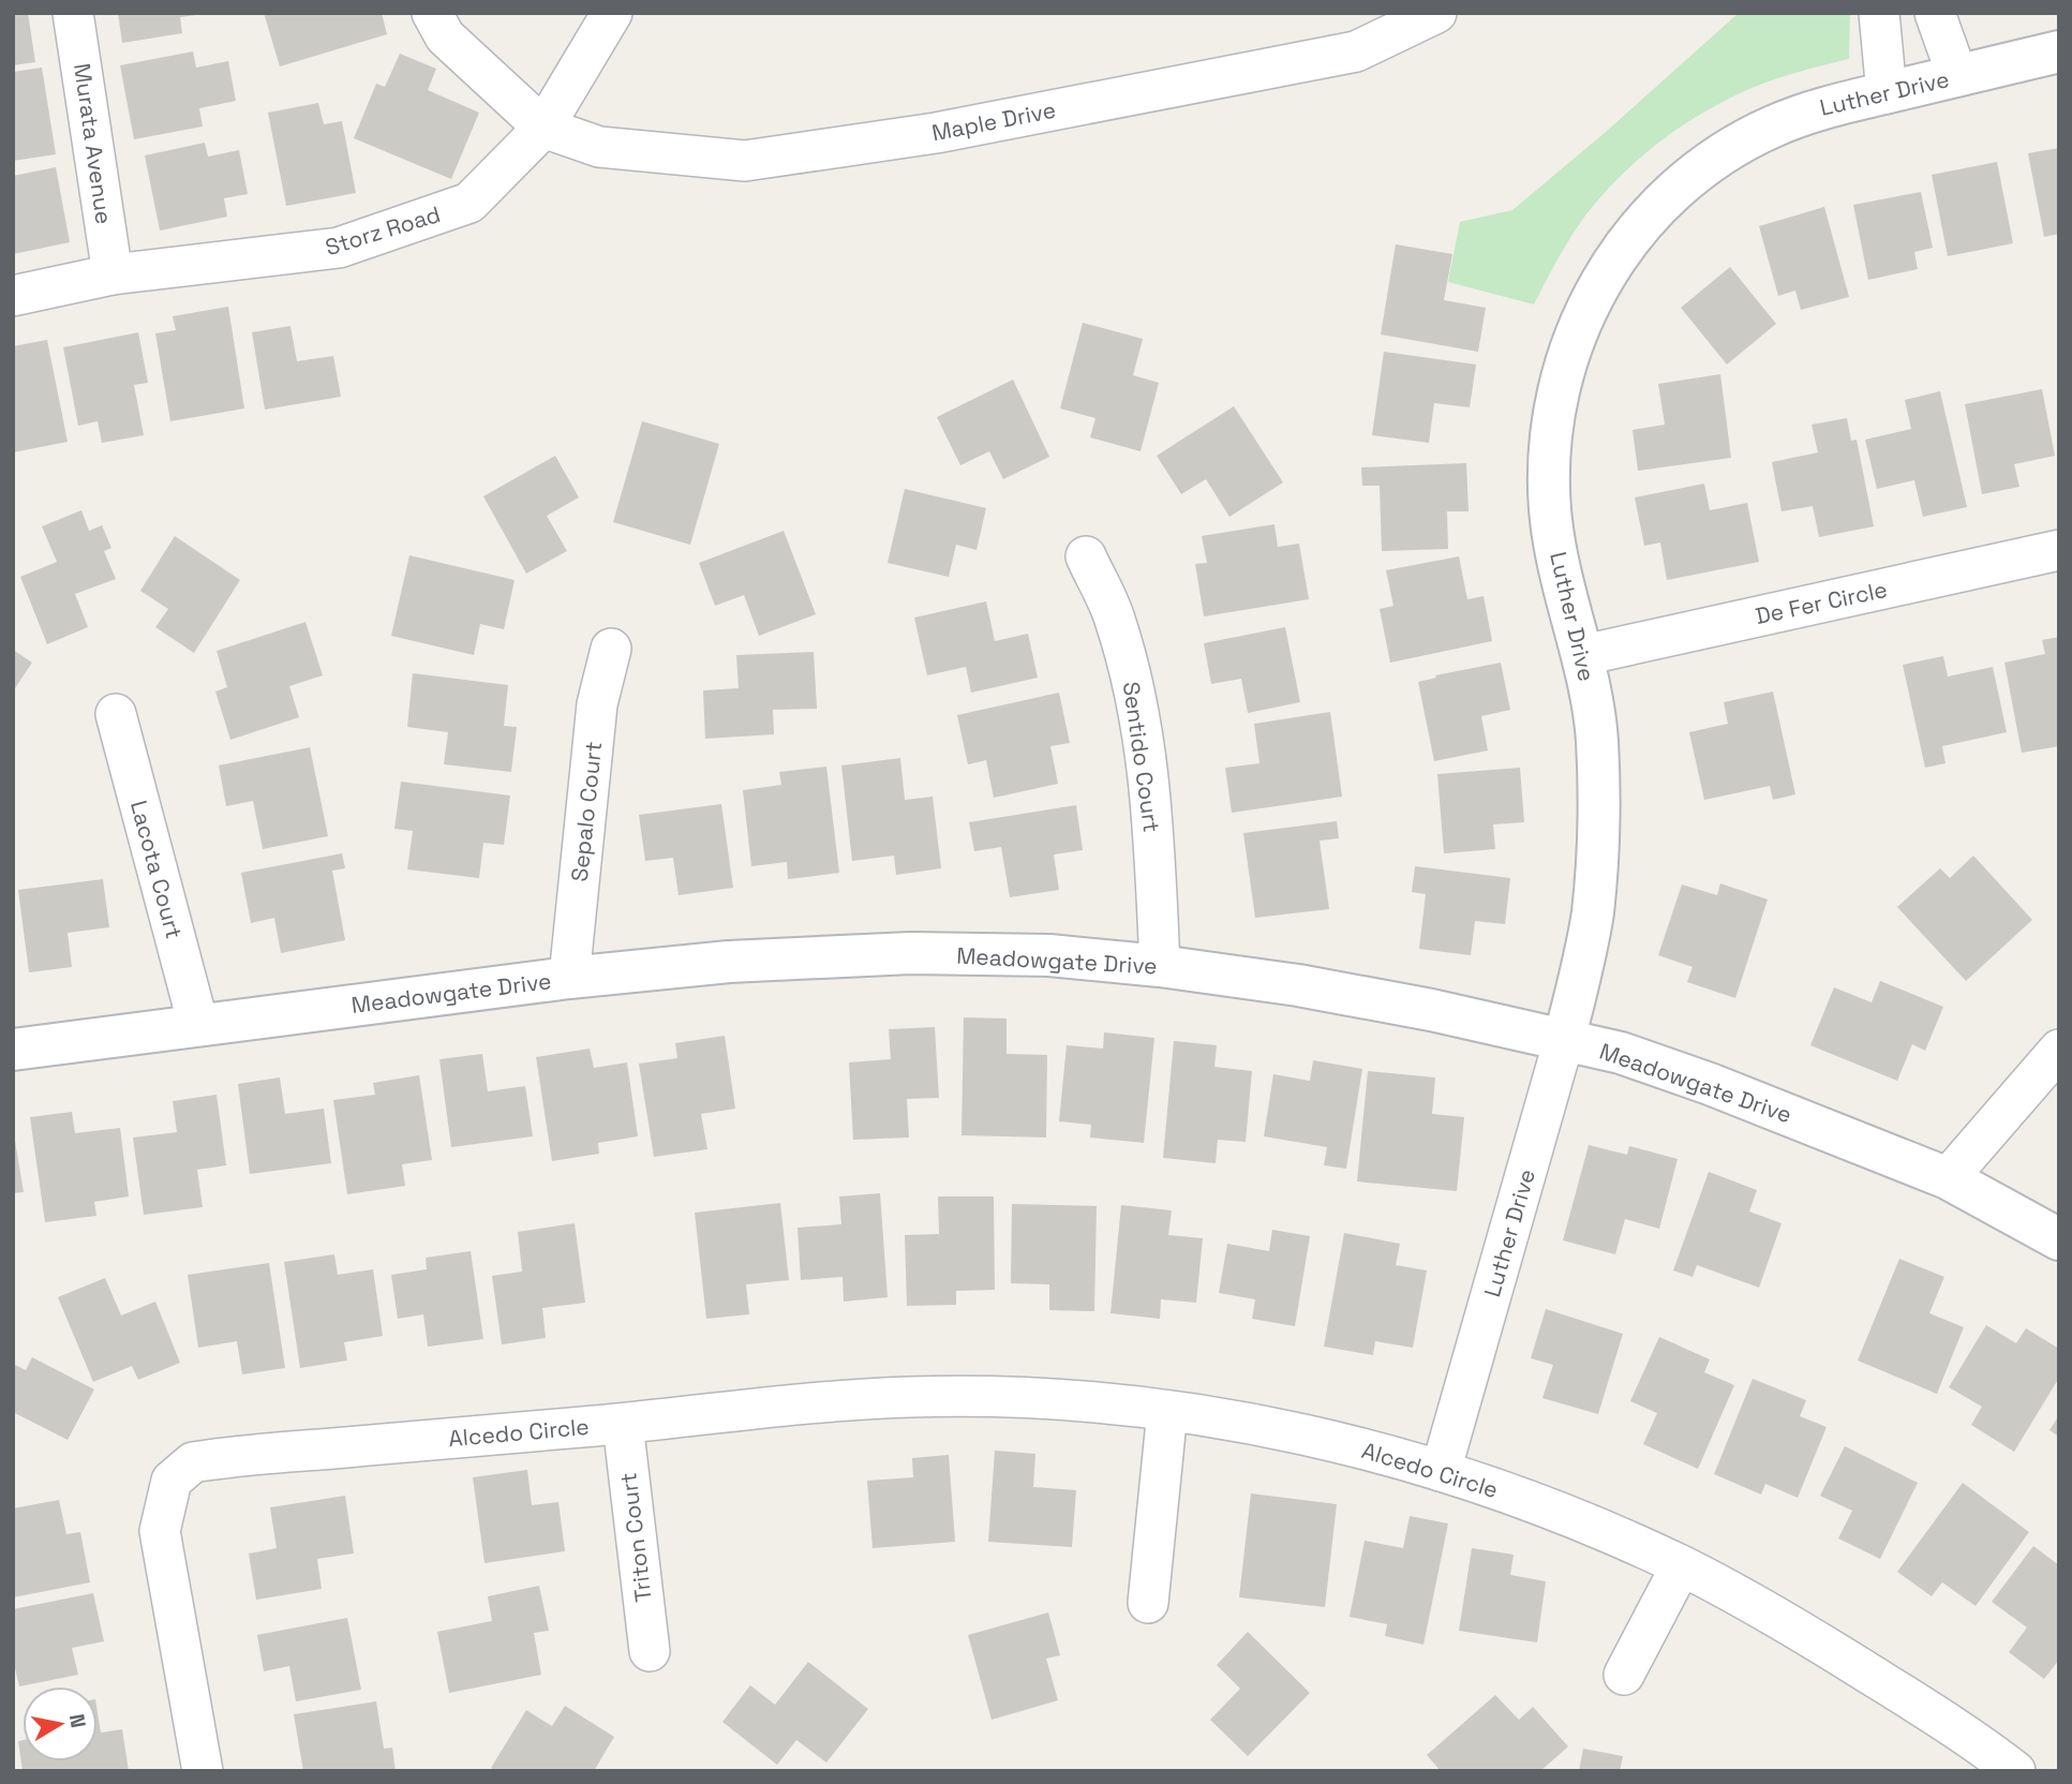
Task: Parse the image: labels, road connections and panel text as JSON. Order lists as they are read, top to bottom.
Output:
{
  "streets": {
    "street": [
      "Luther Drive",
      "Maple Drive",
      "Murata Avenue",
      "Storz Road",
      "De Fer Circle",
      "Sentido Court",
      "Sepalo Court",
      "Lacota Court",
      "Meadowgate Drive",
      "Alcedo Circle",
      "Triton Court"
    ]
  },
  "crossings": [
    ["Luther Drive", "De Fer Circle"],
    ["Luther Drive", "Meadowgate Drive"],
    ["Luther Drive", "Alcedo Circle"],
    ["Maple Drive", "Storz Road"],
    ["Murata Avenue", "Storz Road"],
    ["Sentido Court", "Meadowgate Drive"],
    ["Sepalo Court", "Meadowgate Drive"],
    ["Lacota Court", "Meadowgate Drive"],
    ["Alcedo Circle", "Triton Court"]
  ],
  "north": "right"
}
